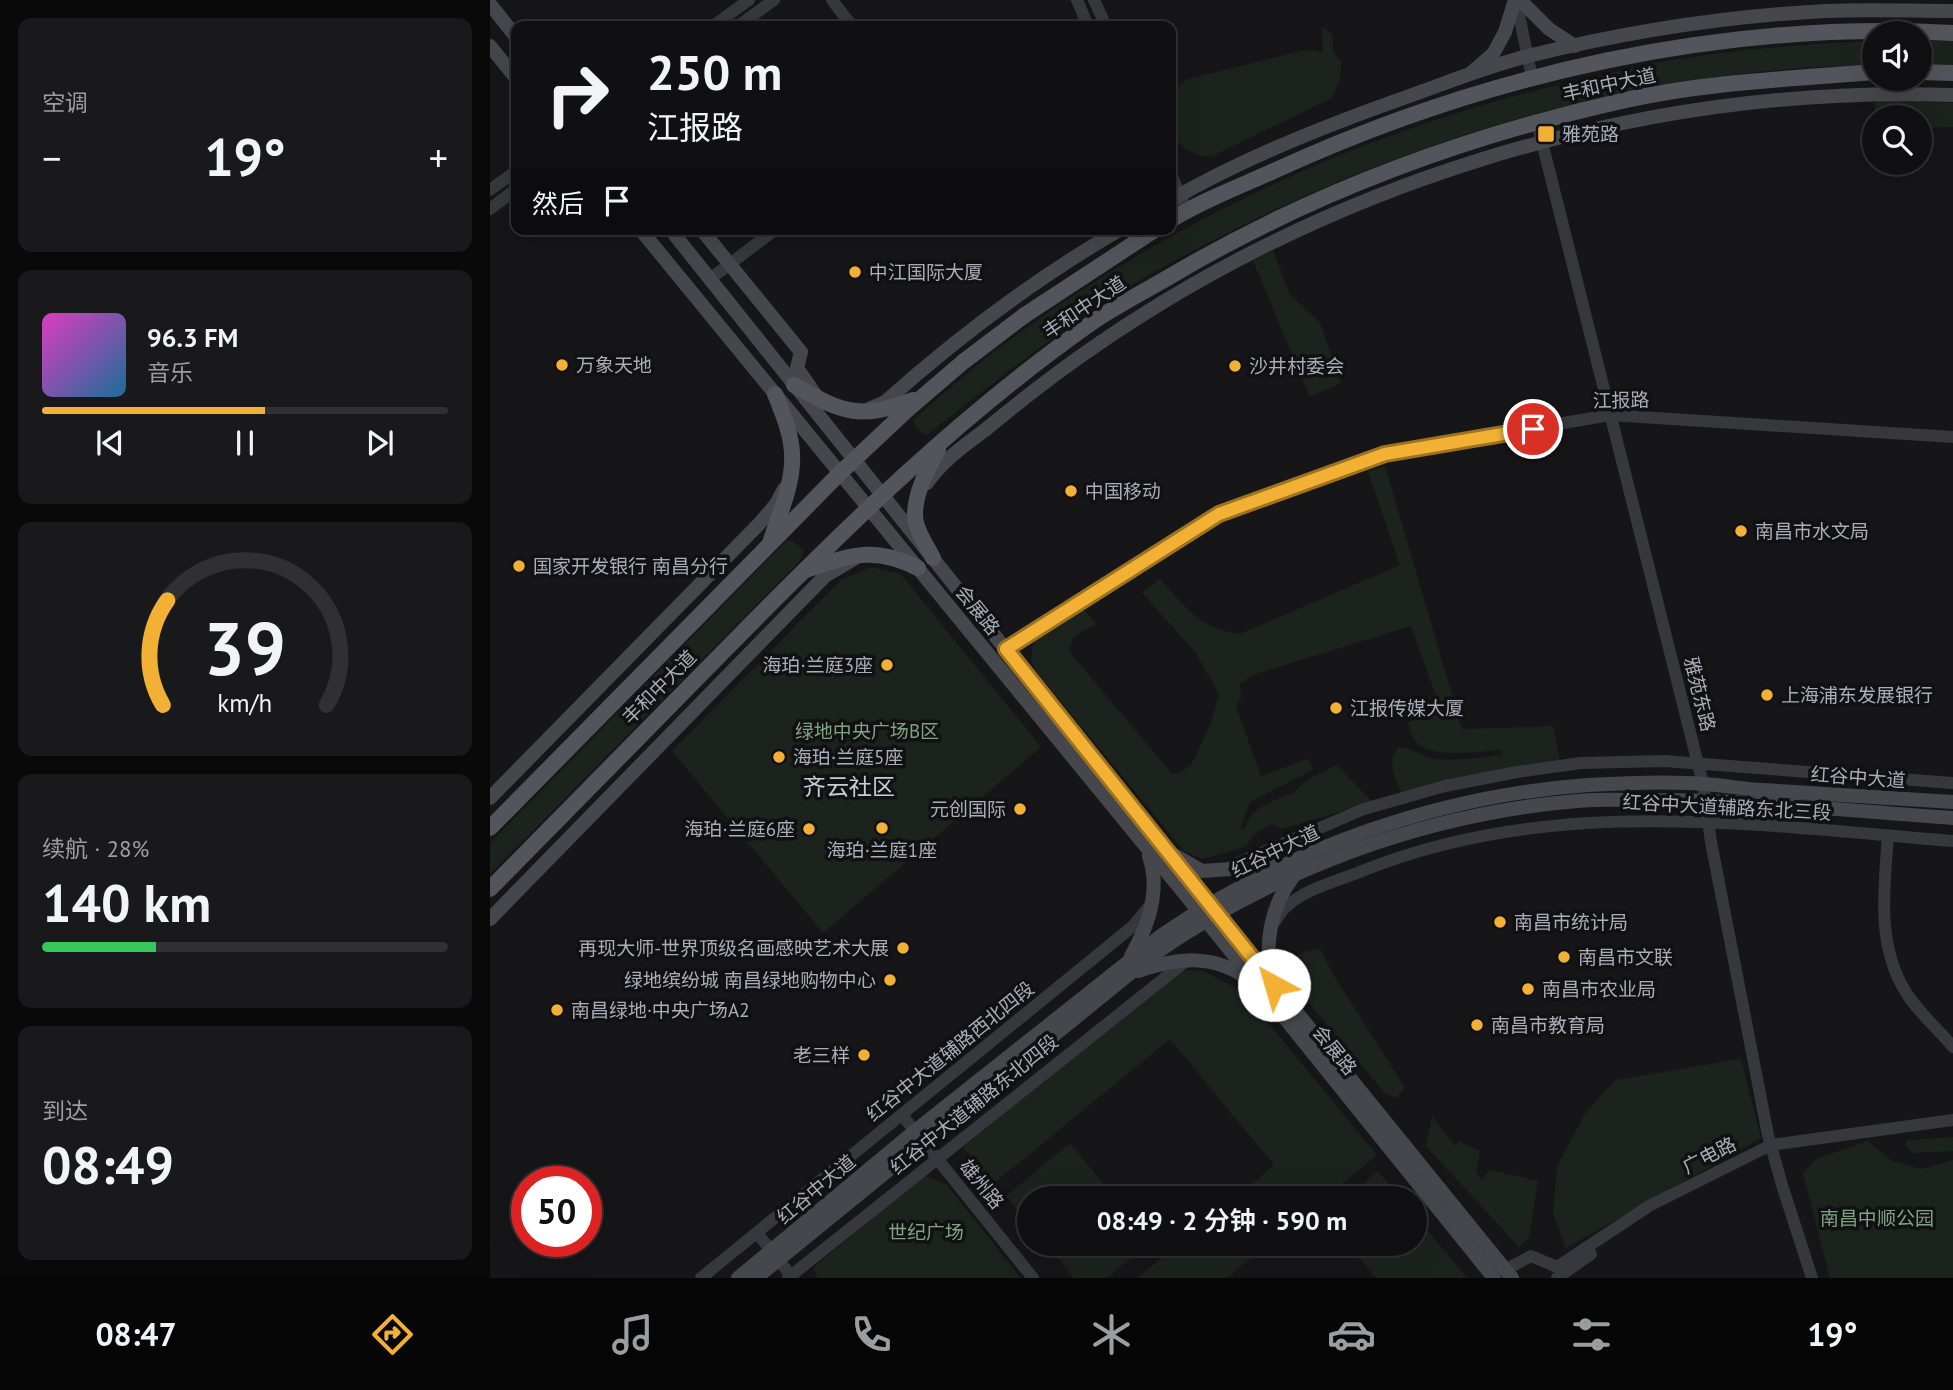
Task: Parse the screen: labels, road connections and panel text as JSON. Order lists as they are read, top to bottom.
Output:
{
  "streets": {
    "main road": ["丰和中大道", "会展路", "红谷中大道"],
    "street": [
      "江报路",
      "雅苑东路",
      "红谷中大道辅路东北三段",
      "红谷中大道辅路西北四段",
      "红谷中大道辅路东北四段",
      "广电路",
      "雄州路"
    ]
  },
  "crossings": [
    ["丰和中大道", "会展路"],
    ["丰和中大道", "雅苑东路"],
    ["江报路", "会展路"],
    ["江报路", "雅苑东路"],
    ["会展路", "红谷中大道"],
    ["会展路", "广电路"],
    ["雅苑东路", "红谷中大道"],
    ["雅苑东路", "红谷中大道辅路东北三段"],
    ["雅苑东路", "广电路"],
    ["红谷中大道", "雄州路"],
    ["红谷中大道辅路西北四段", "雄州路"],
    ["红谷中大道辅路东北四段", "雄州路"]
  ],
  "districts": ["齐云社区"],
  "parks": ["绿地中央广场B区", "南昌中顺公园", "世纪广场"],
  "places": {
    "transit": ["雅苑路"],
    "other": [
      "中江国际大厦",
      "万象天地",
      "沙井村委会",
      "中国移动",
      "南昌市水文局",
      "国家开发银行 南昌分行",
      "海珀·兰庭3座",
      "上海浦东发展银行",
      "江报传媒大厦",
      "海珀·兰庭5座",
      "元创国际",
      "海珀·兰庭1座",
      "海珀·兰庭6座",
      "南昌市统计局",
      "再现大师-世界顶级名画感映艺术大展",
      "南昌市文联",
      "绿地缤纷城 南昌绿地购物中心",
      "南昌市农业局",
      "南昌绿地·中央广场A2",
      "南昌市教育局",
      "老三样"
    ]
  },
  "page": {
    "tile": [
      "空调",
      ["续航 · 28%", "140 km"],
      ["到达", "08:49"]
    ],
    "turn": ["250 m", "江报路"],
    "heat": ["−", "19°", "+"],
    "then": "然后",
    "song": ["96.3 FM", "音乐"],
    "limit": "50",
    "trip": "08:49 · 2 分钟 · 590 m",
    "tabs": ["08:47", "19°"],
    "gauge": ["39", "km/h"]
  }
}
